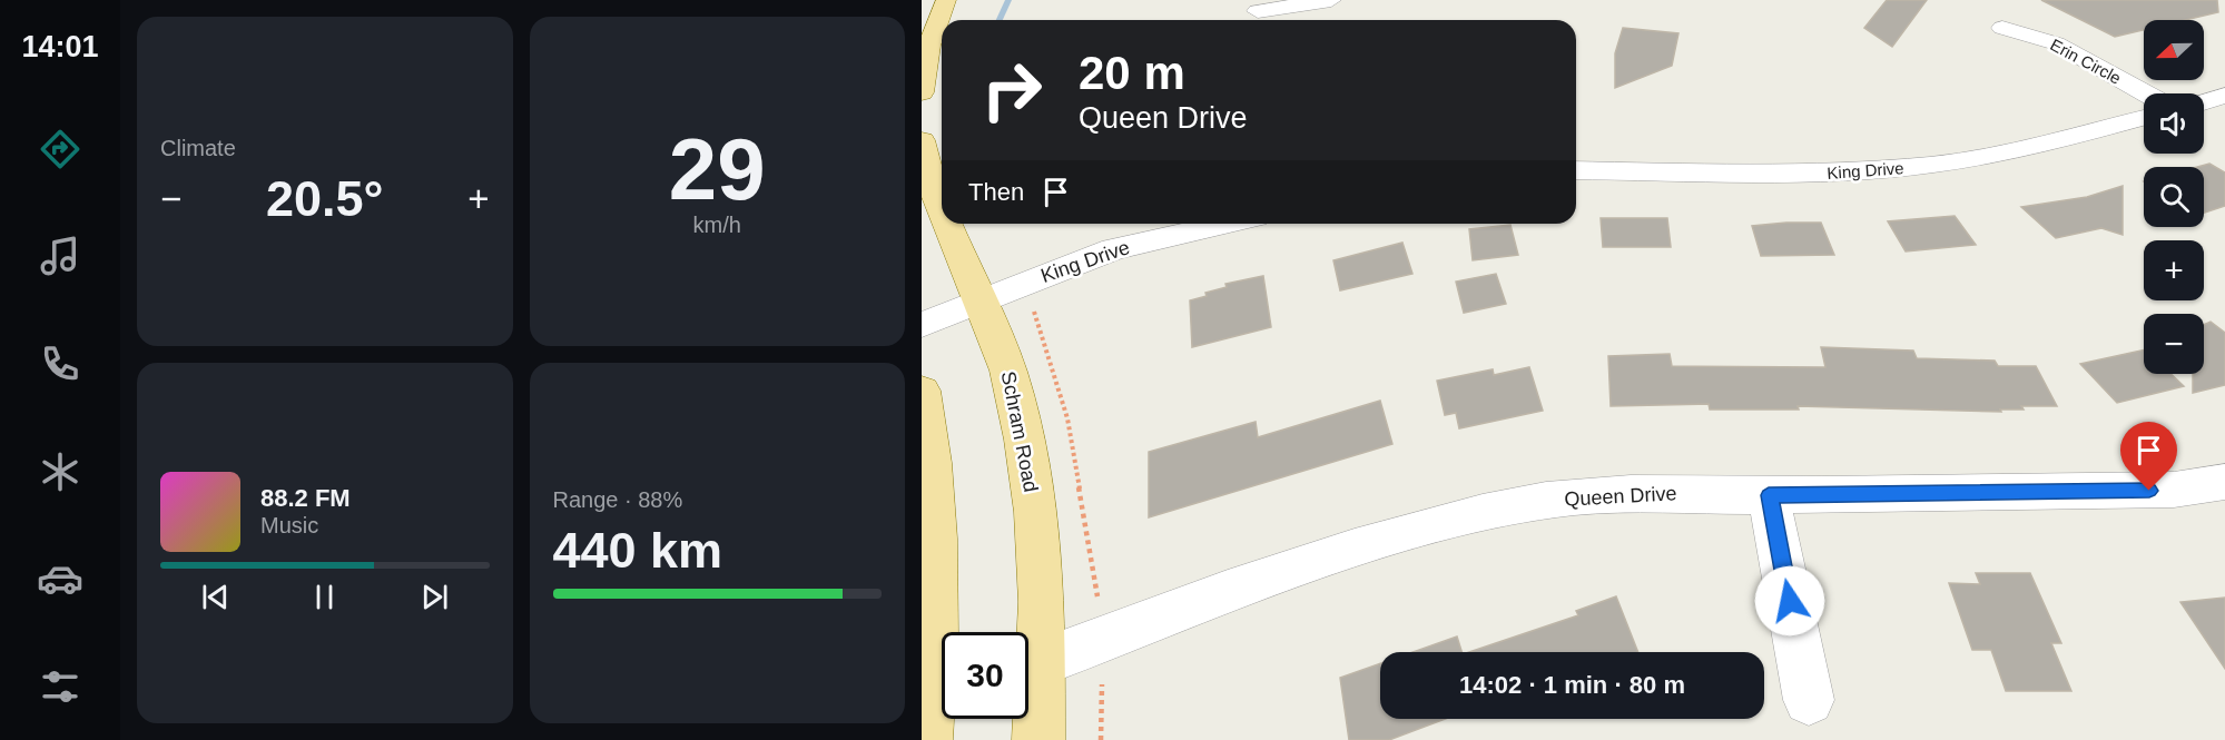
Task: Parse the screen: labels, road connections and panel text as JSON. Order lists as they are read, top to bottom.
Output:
{
  "streets": {
    "main road": ["Schram Road"],
    "street": ["Erin Circle", "King Drive", "Queen Drive"]
  },
  "crossings": [
    ["King Drive", "Schram Road"],
    ["Schram Road", "Queen Drive"]
  ],
  "north": "left",
  "page": {
    "tabs": "14:01",
    "tile": [
      "Climate",
      ["29", "km/h"],
      ["Range · 88%", "440 km"]
    ],
    "map_buttons": ["+", "−"],
    "turn": ["20 m", "Queen Drive"],
    "then": "Then",
    "heat": ["−", "20.5°", "+"],
    "song": ["88.2 FM", "Music"],
    "limit": "30",
    "trip": "14:02 · 1 min · 80 m"
  }
}
